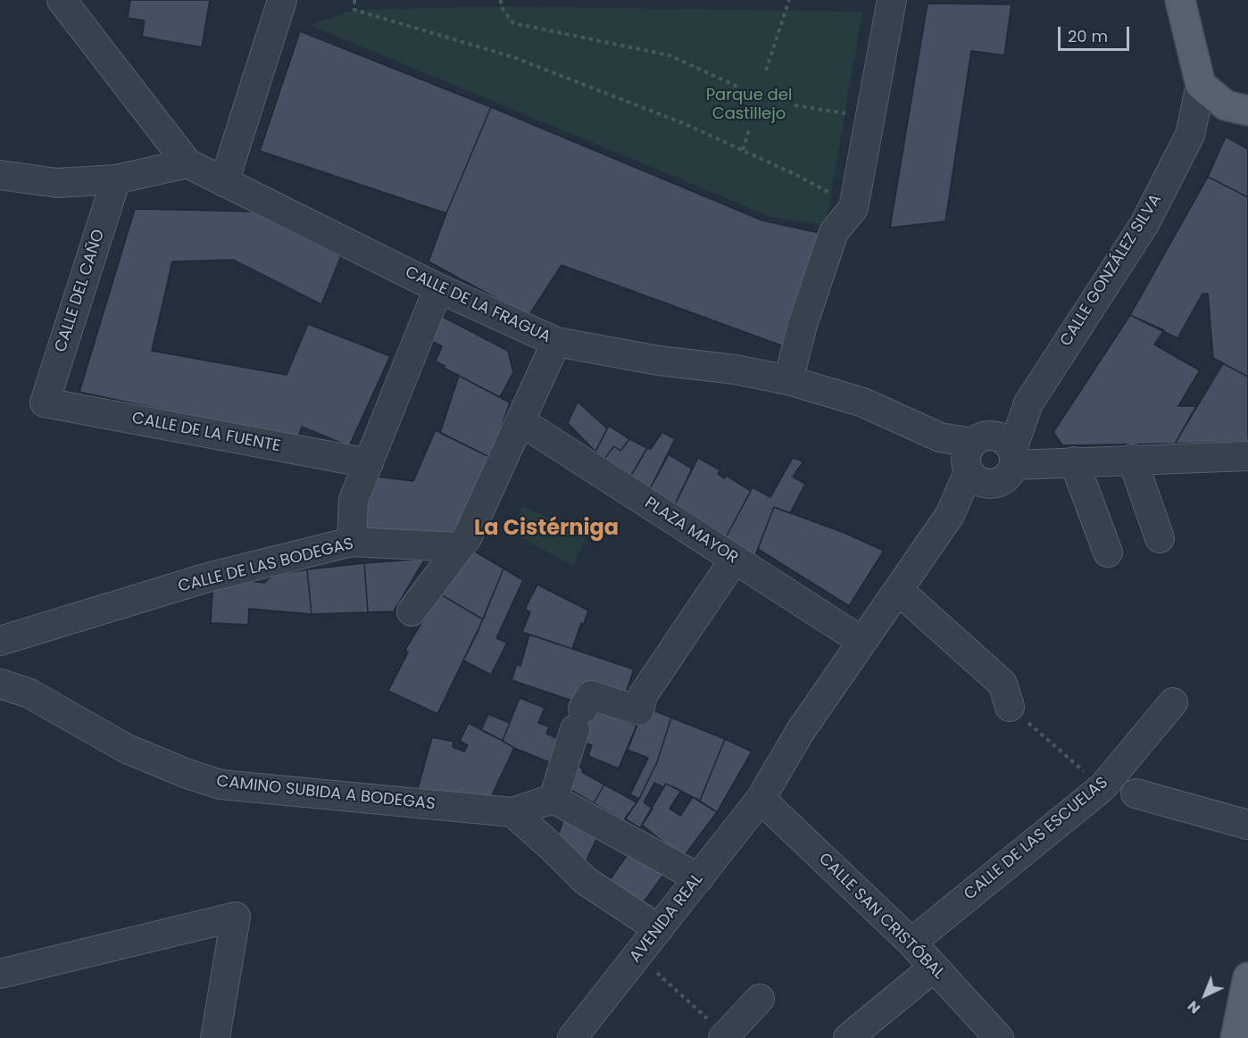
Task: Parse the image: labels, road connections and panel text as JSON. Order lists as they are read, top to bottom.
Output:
{
  "streets": {
    "street": [
      "CALLE GONZÁLEZ SILVA",
      "CALLE DEL CAÑO",
      "CALLE DE LA FRAGUA",
      "CALLE DE LA FUENTE",
      "PLAZA MAYOR",
      "CALLE DE LAS BODEGAS",
      "CAMINO SUBIDA A BODEGAS",
      "CALLE DE LAS ESCUELAS",
      "CALLE SAN CRISTÓBAL",
      "AVENIDA REAL"
    ]
  },
  "crossings": [
    ["CALLE GONZÁLEZ SILVA", "CALLE DE LA FRAGUA"],
    ["CALLE GONZÁLEZ SILVA", "PLAZA MAYOR"],
    ["CALLE DEL CAÑO", "CALLE DE LA FUENTE"],
    ["CALLE DE LAS ESCUELAS", "CALLE SAN CRISTÓBAL"],
    ["CALLE SAN CRISTÓBAL", "AVENIDA REAL"]
  ],
  "districts": ["La Cistérniga"],
  "parks": ["Parque del Castillejo"],
  "scale_bar": "20 m",
  "north": "bottom left"
}
